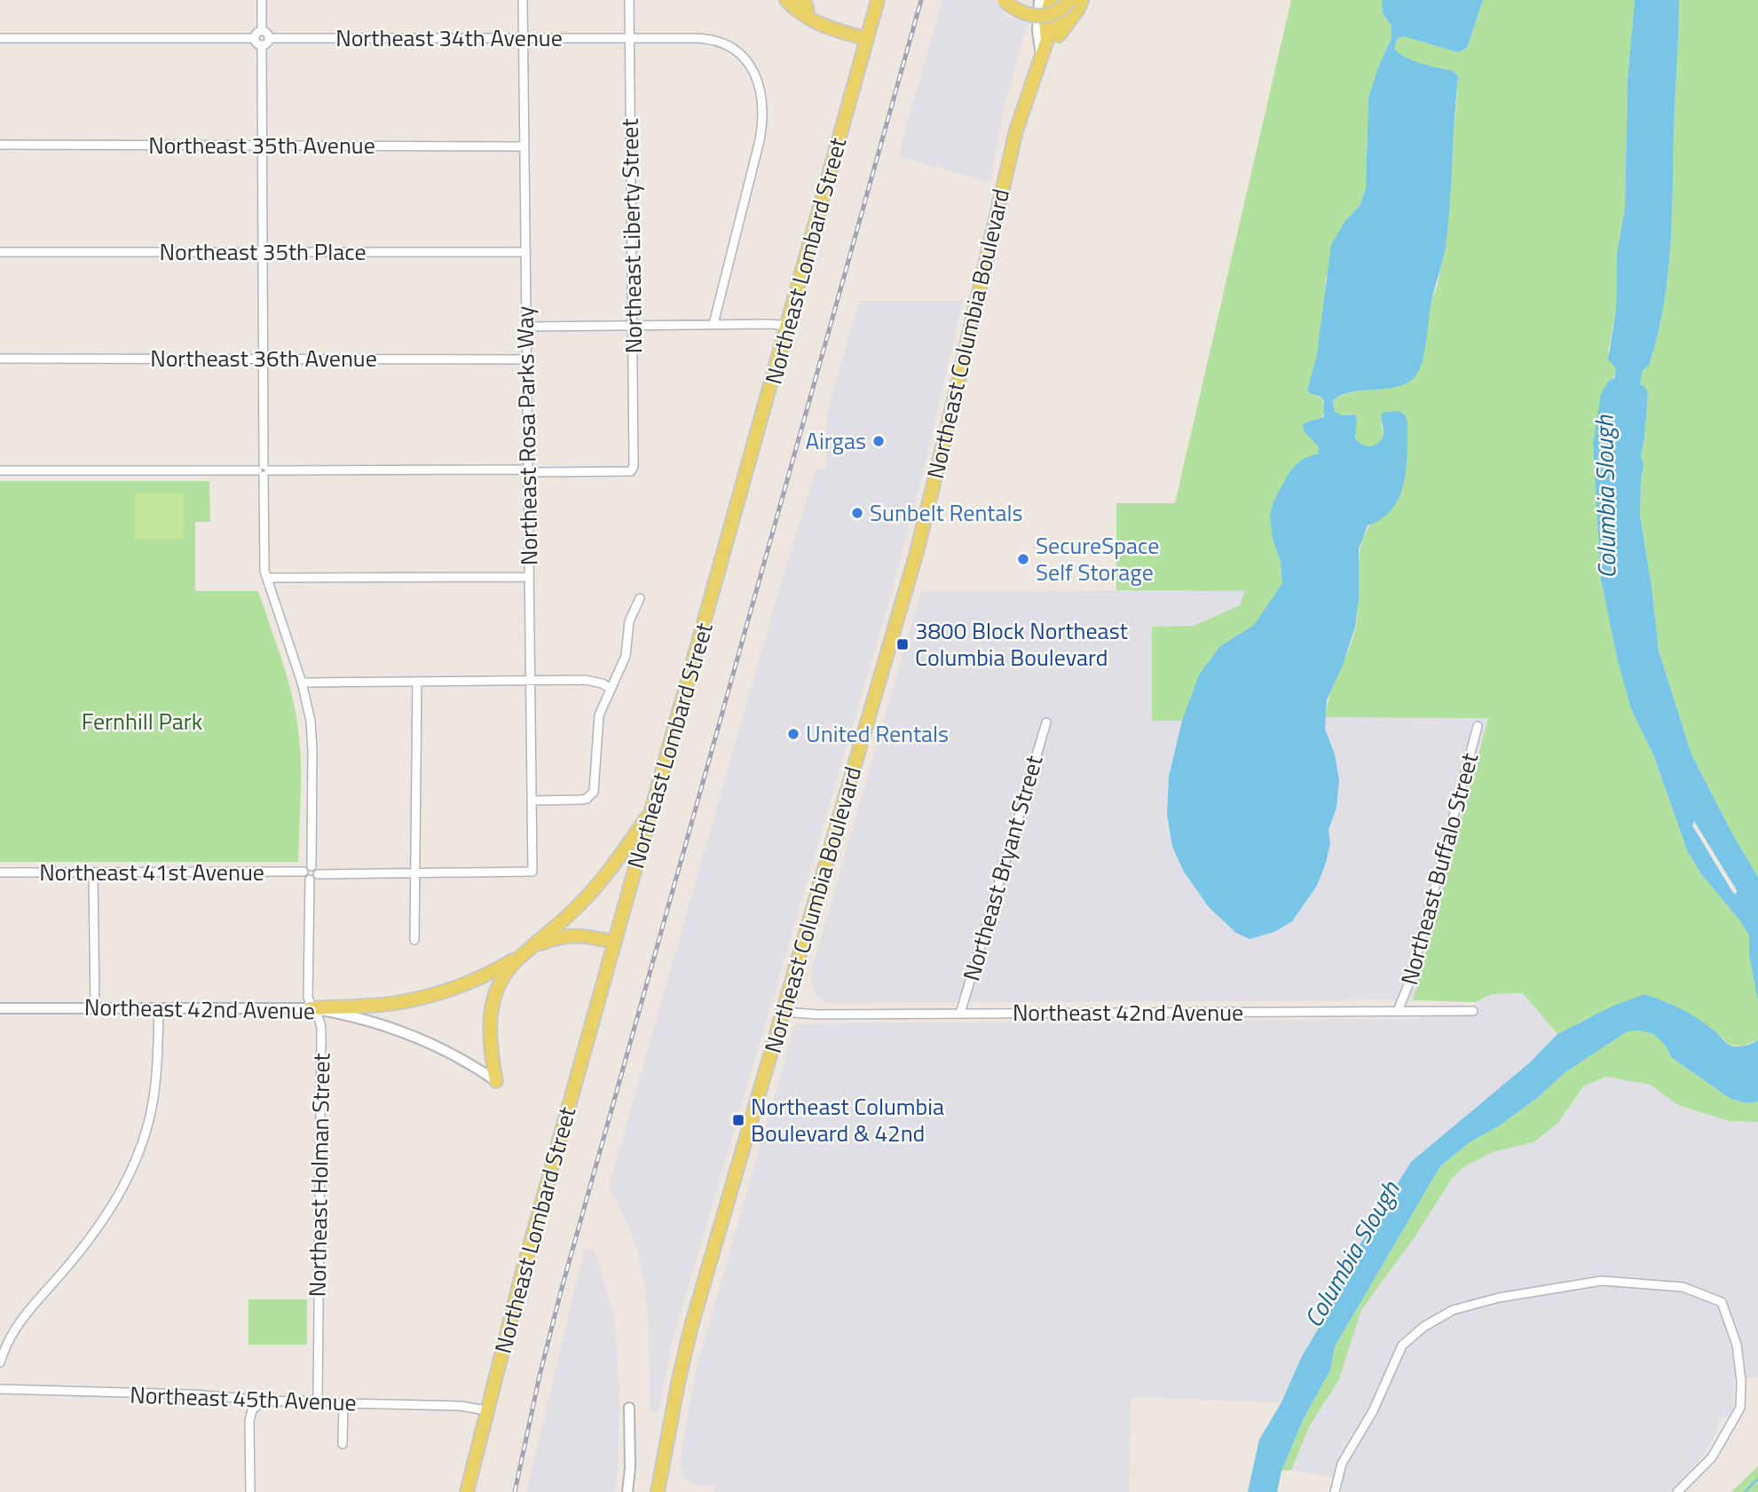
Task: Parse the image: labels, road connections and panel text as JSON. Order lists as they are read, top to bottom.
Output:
{
  "streets": {
    "main road": ["Northeast Lombard Street", "Northeast Columbia Boulevard"],
    "street": [
      "Northeast 34th Avenue",
      "Northeast 35th Avenue",
      "Northeast Liberty Street",
      "Northeast 35th Place",
      "Northeast 36th Avenue",
      "Northeast Rosa Parks Way",
      "Northeast Bryant Street",
      "Northeast Buffalo Street",
      "Northeast 41st Avenue",
      "Northeast 42nd Avenue",
      "Northeast Holman Street",
      "Northeast 45th Avenue"
    ]
  },
  "crossings": [
    ["Northeast 34th Avenue", "Northeast Liberty Street"],
    ["Northeast 34th Avenue", "Northeast Rosa Parks Way"],
    ["Northeast 35th Avenue", "Northeast Rosa Parks Way"],
    ["Northeast Liberty Street", "Northeast Rosa Parks Way"],
    ["Northeast 35th Place", "Northeast Rosa Parks Way"],
    ["Northeast Lombard Street", "Northeast 45th Avenue"],
    ["Northeast Columbia Boulevard", "Northeast 42nd Avenue"],
    ["Northeast 36th Avenue", "Northeast Rosa Parks Way"],
    ["Northeast Bryant Street", "Northeast 42nd Avenue"],
    ["Northeast Buffalo Street", "Northeast 42nd Avenue"],
    ["Northeast 41st Avenue", "Northeast Holman Street"],
    ["Northeast 42nd Avenue", "Northeast Holman Street"],
    ["Northeast Holman Street", "Northeast 45th Avenue"]
  ],
  "water": ["Columbia Slough"],
  "parks": ["Fernhill Park"],
  "places": {
    "other": [
      "Airgas",
      "Sunbelt Rentals",
      "SecureSpace Self Storage",
      "United Rentals"
    ],
    "transit": ["3800 Block Northeast Columbia Boulevard", "Northeast Columbia Boulevard & 42nd"]
  }
}
